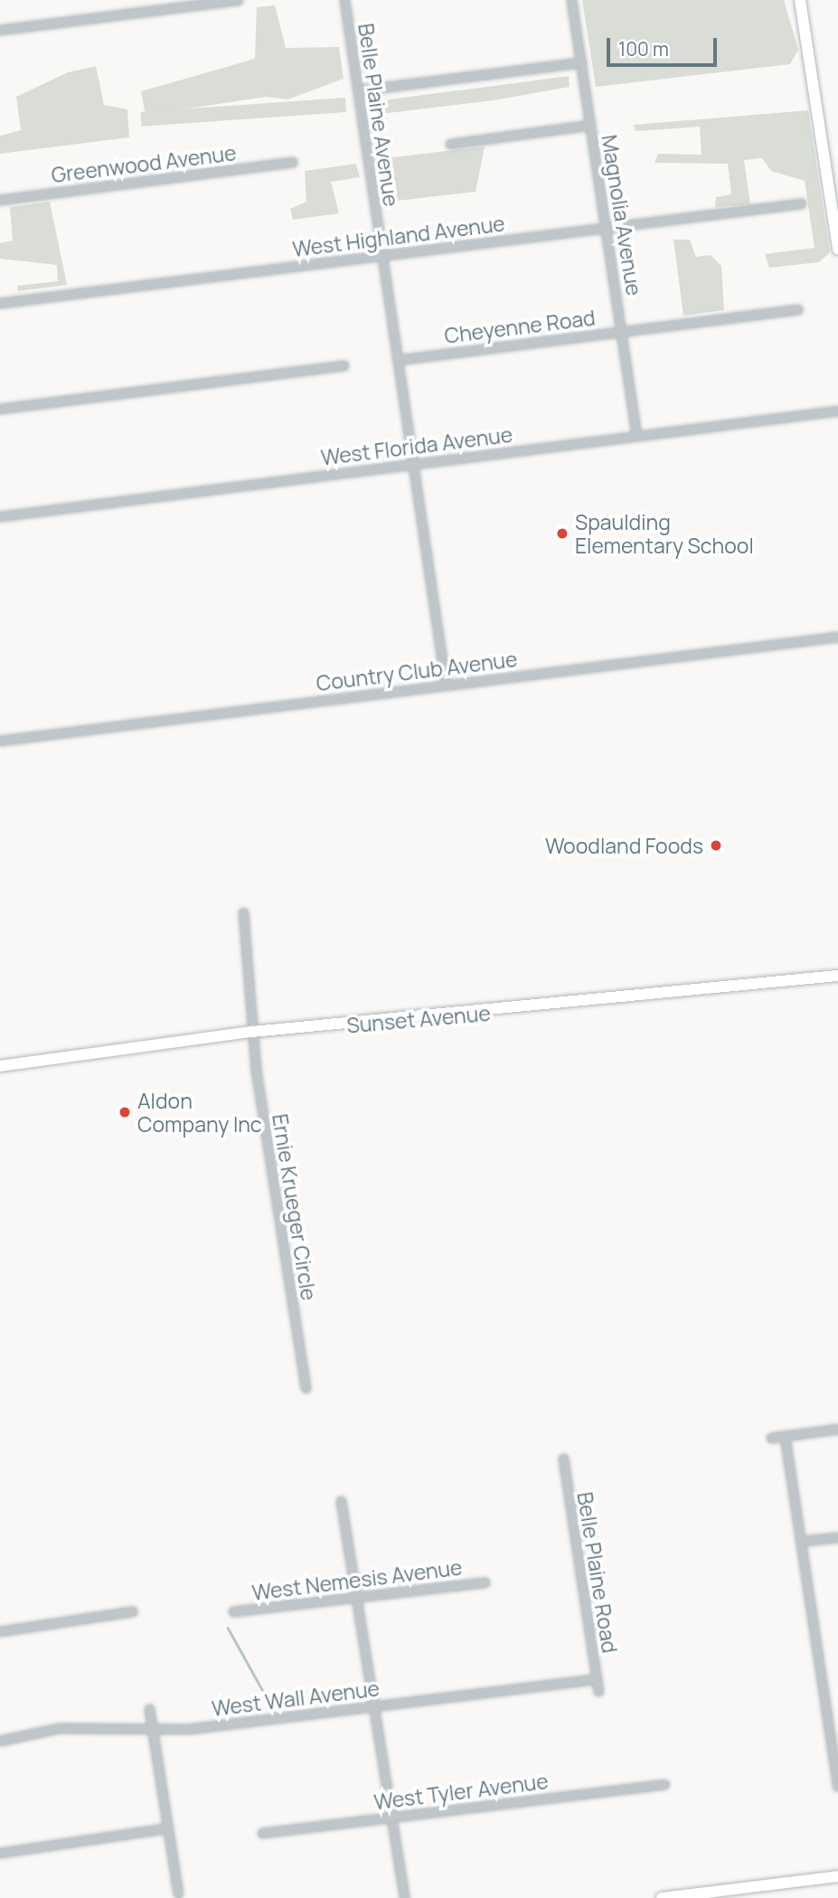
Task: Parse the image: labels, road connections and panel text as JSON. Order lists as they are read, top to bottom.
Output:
{
  "streets": {
    "street": [
      "Belle Plaine Avenue",
      "Greenwood Avenue",
      "Magnolia Avenue",
      "West Highland Avenue",
      "Cheyenne Road",
      "West Florida Avenue",
      "Country Club Avenue",
      "Sunset Avenue",
      "Ernie Krueger Circle",
      "Belle Plaine Road",
      "West Nemesis Avenue",
      "West Wall Avenue",
      "West Tyler Avenue"
    ]
  },
  "crossings": [
    ["Belle Plaine Avenue", "West Highland Avenue"],
    ["Belle Plaine Avenue", "Cheyenne Road"],
    ["Belle Plaine Avenue", "West Florida Avenue"],
    ["Belle Plaine Avenue", "Country Club Avenue"],
    ["Magnolia Avenue", "West Highland Avenue"],
    ["Magnolia Avenue", "Cheyenne Road"],
    ["Magnolia Avenue", "West Florida Avenue"],
    ["Sunset Avenue", "Ernie Krueger Circle"],
    ["Belle Plaine Road", "West Wall Avenue"]
  ],
  "places": ["Spaulding Elementary School", "Woodland Foods", "Aldon Company Inc"],
  "scale_bar": "100 m"
}
